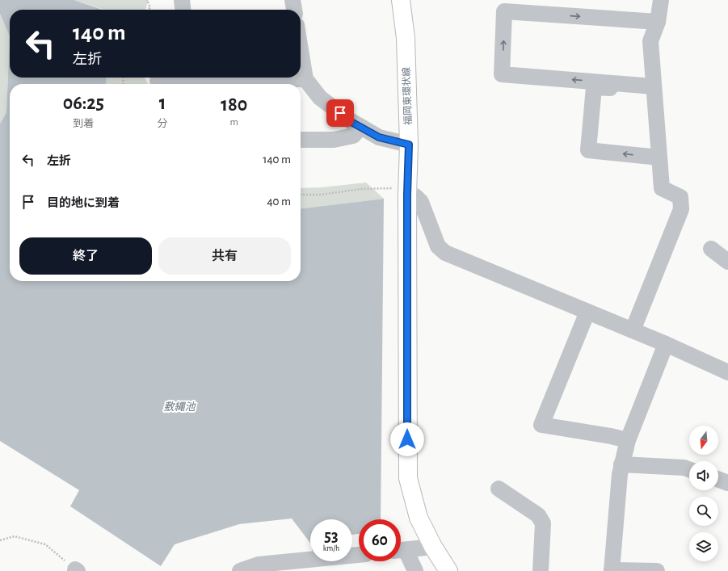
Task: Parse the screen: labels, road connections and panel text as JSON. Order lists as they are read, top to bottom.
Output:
{
  "streets": {
    "main road": ["福岡東環状線"]
  },
  "water": ["敷縄池"],
  "north": "bottom",
  "page": {
    "turn": ["140 m", "左折"],
    "eta": [
      "06:25",
      "到着",
      "1",
      "分",
      "180",
      "m"
    ],
    "list": [
      {
        "name": "左折",
        "value": "140 m"
      },
      {
        "name": "目的地に到着",
        "value": "40 m"
      }
    ],
    "buttons": ["終了", "共有"],
    "speed": "53 km/h",
    "limit": "60"
  }
}
